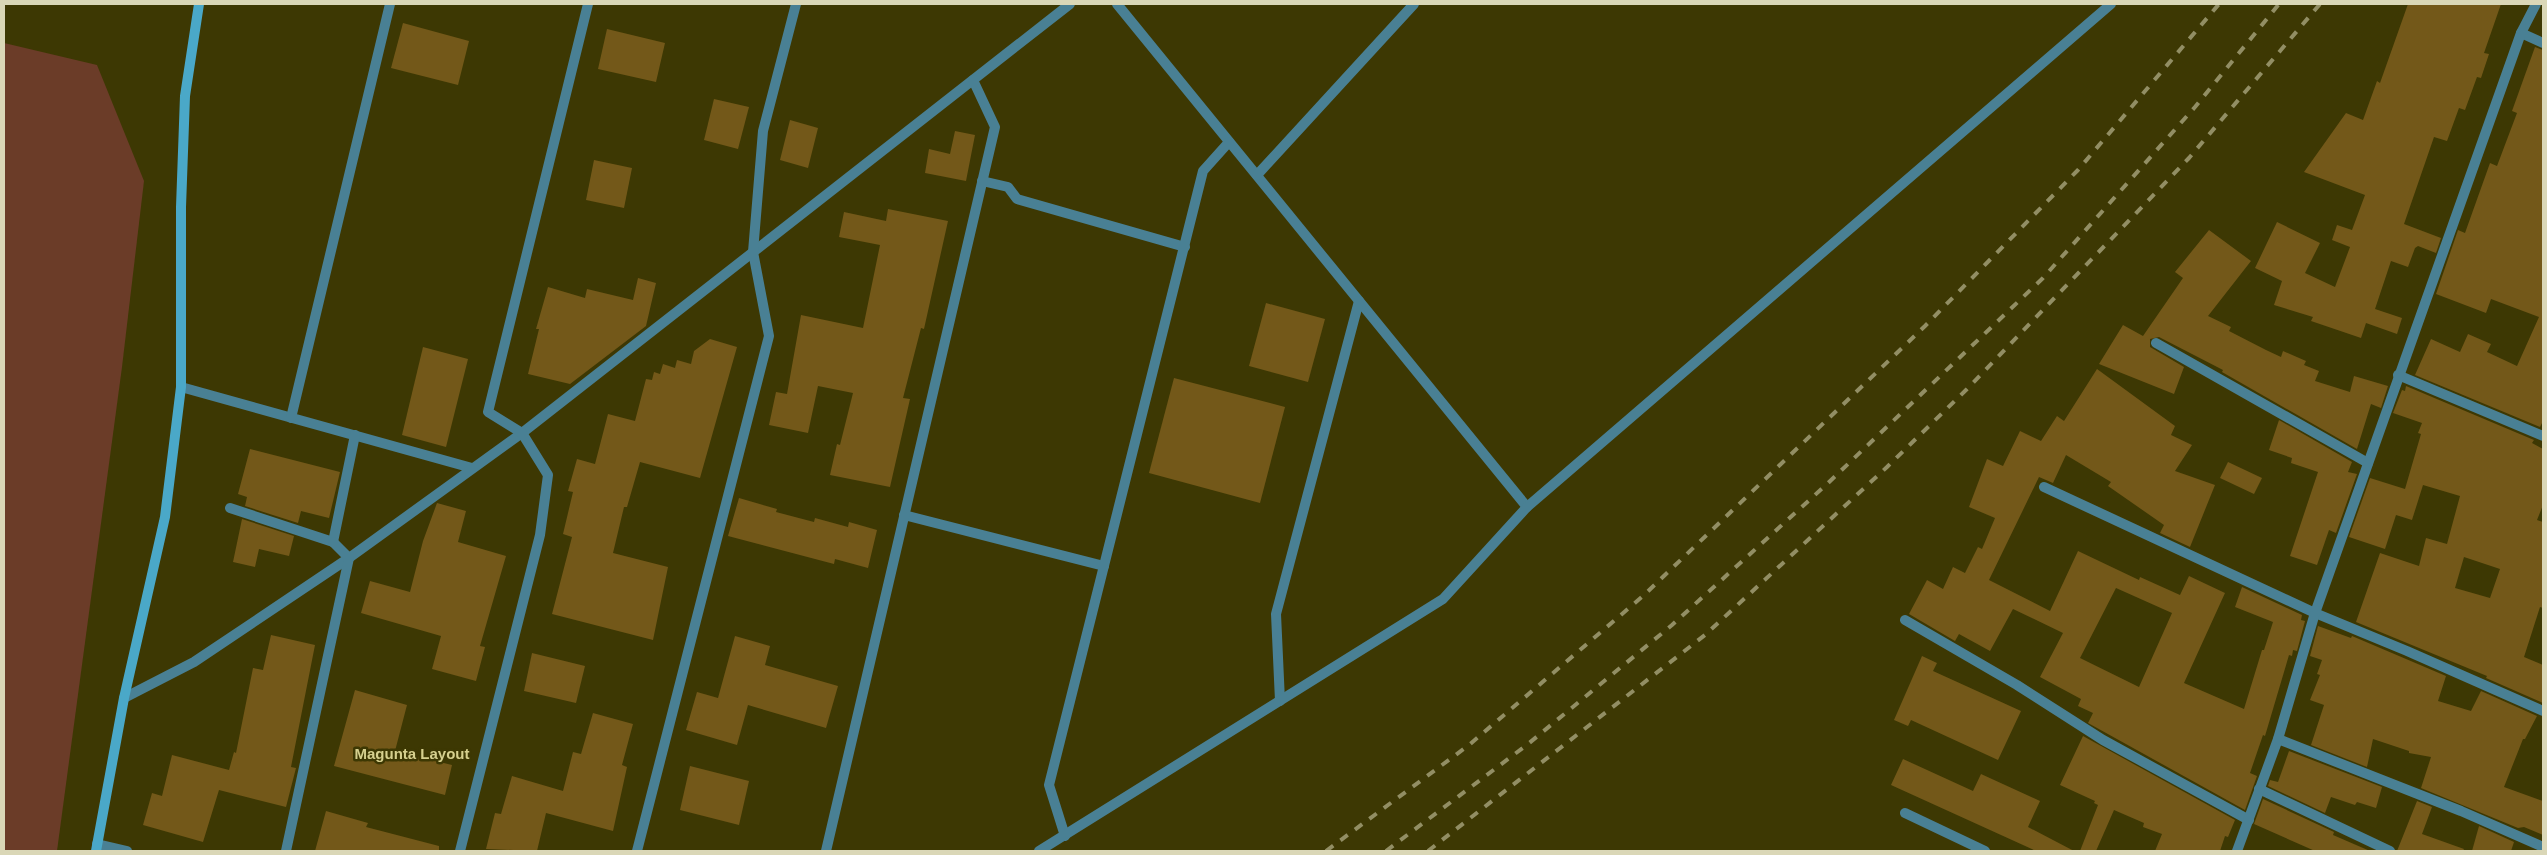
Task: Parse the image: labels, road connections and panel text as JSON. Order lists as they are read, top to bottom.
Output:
{
  "districts": ["Magunta Layout"]
}
